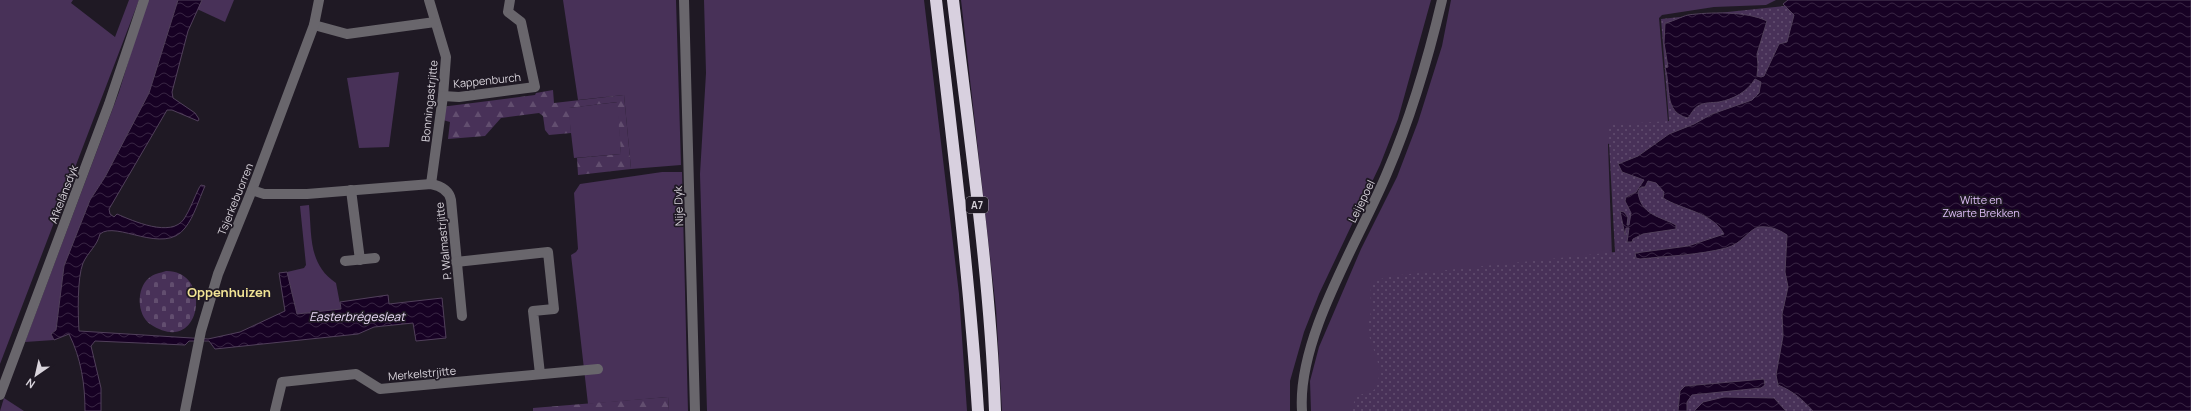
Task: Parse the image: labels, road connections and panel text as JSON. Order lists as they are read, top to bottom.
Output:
{
  "streets": {
    "highway": ["A7"],
    "street": [
      "Kappenburch",
      "Bonningastrjitte",
      "Afkelânsdyk",
      "Tsjerkebuorren",
      "Leijepoel",
      "Nije Dyk",
      "P. Walmastrjitte",
      "Merkelstrjitte"
    ]
  },
  "crossings": [
    ["Kappenburch", "Bonningastrjitte"],
    ["Bonningastrjitte", "P. Walmastrjitte"]
  ],
  "districts": ["Oppenhuizen"],
  "water": ["Easterbrégesleat"],
  "parks": ["Witte en Zwarte Brekken"],
  "north": "bottom left"
}
